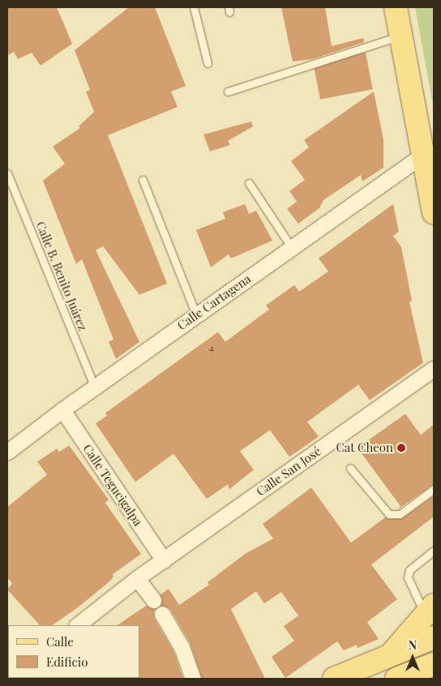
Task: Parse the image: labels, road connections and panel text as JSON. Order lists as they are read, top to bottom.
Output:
{
  "streets": {
    "street": ["Calle Cartagena", "Calle San José", "Calle Tegucigalpa"],
    "lane": ["Calle B. Benito Juárez"]
  },
  "crossings": [
    ["Calle B. Benito Juárez", "Calle Cartagena"],
    ["Calle Cartagena", "Calle Tegucigalpa"],
    ["Calle San José", "Calle Tegucigalpa"]
  ],
  "places": ["Cat Cheon"],
  "house_numbers": ["4"],
  "legend": ["Calle", "Edificio"],
  "north": "top"
}
